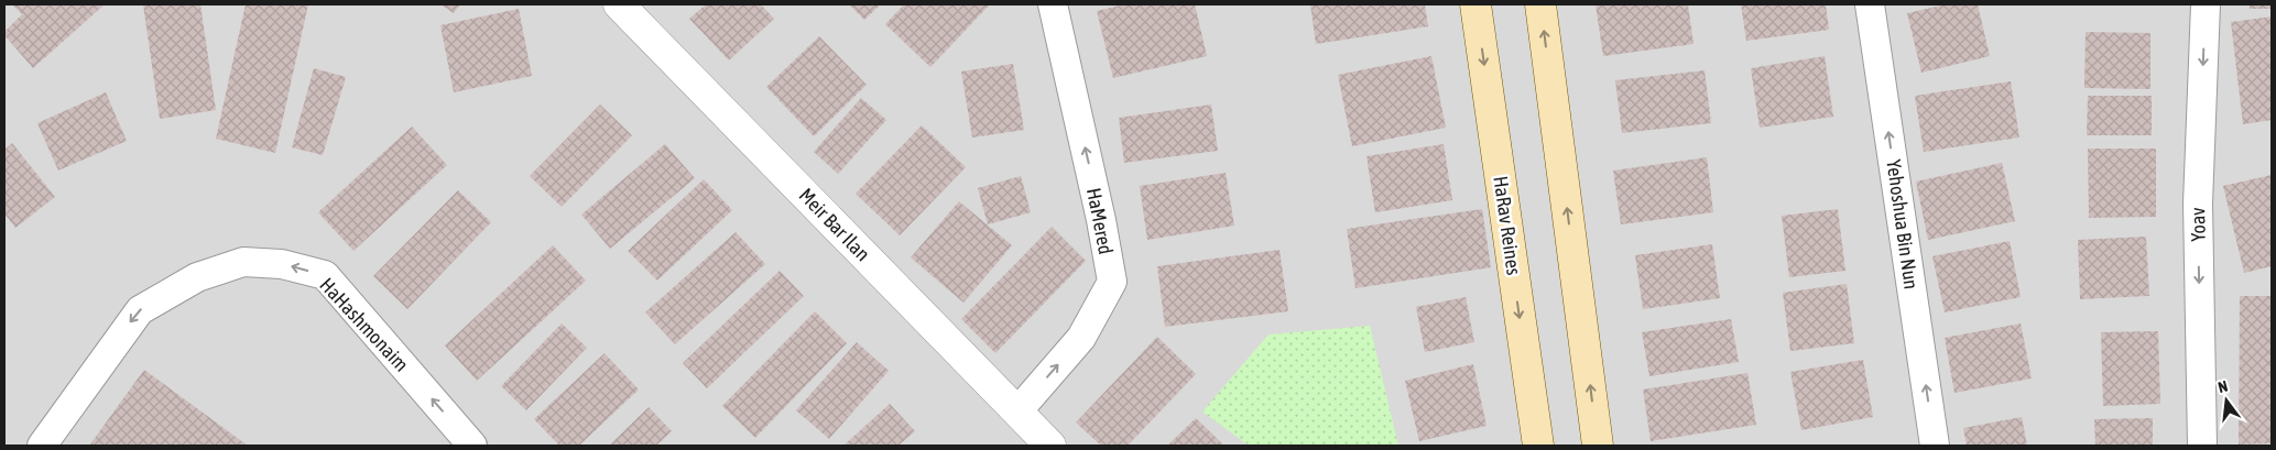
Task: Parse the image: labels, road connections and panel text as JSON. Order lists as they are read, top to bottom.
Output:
{
  "streets": {
    "main road": ["HaRav Reines"],
    "street": [
      "HaMered",
      "Meir Bar Ilan",
      "Yehoshua Bin Nun",
      "Yoav",
      "HaHashmonaim"
    ]
  },
  "crossings": [
    ["HaMered", "Meir Bar Ilan"]
  ],
  "one_way": ["HaMered", "Yehoshua Bin Nun", "Yoav"],
  "north": "top"
}
